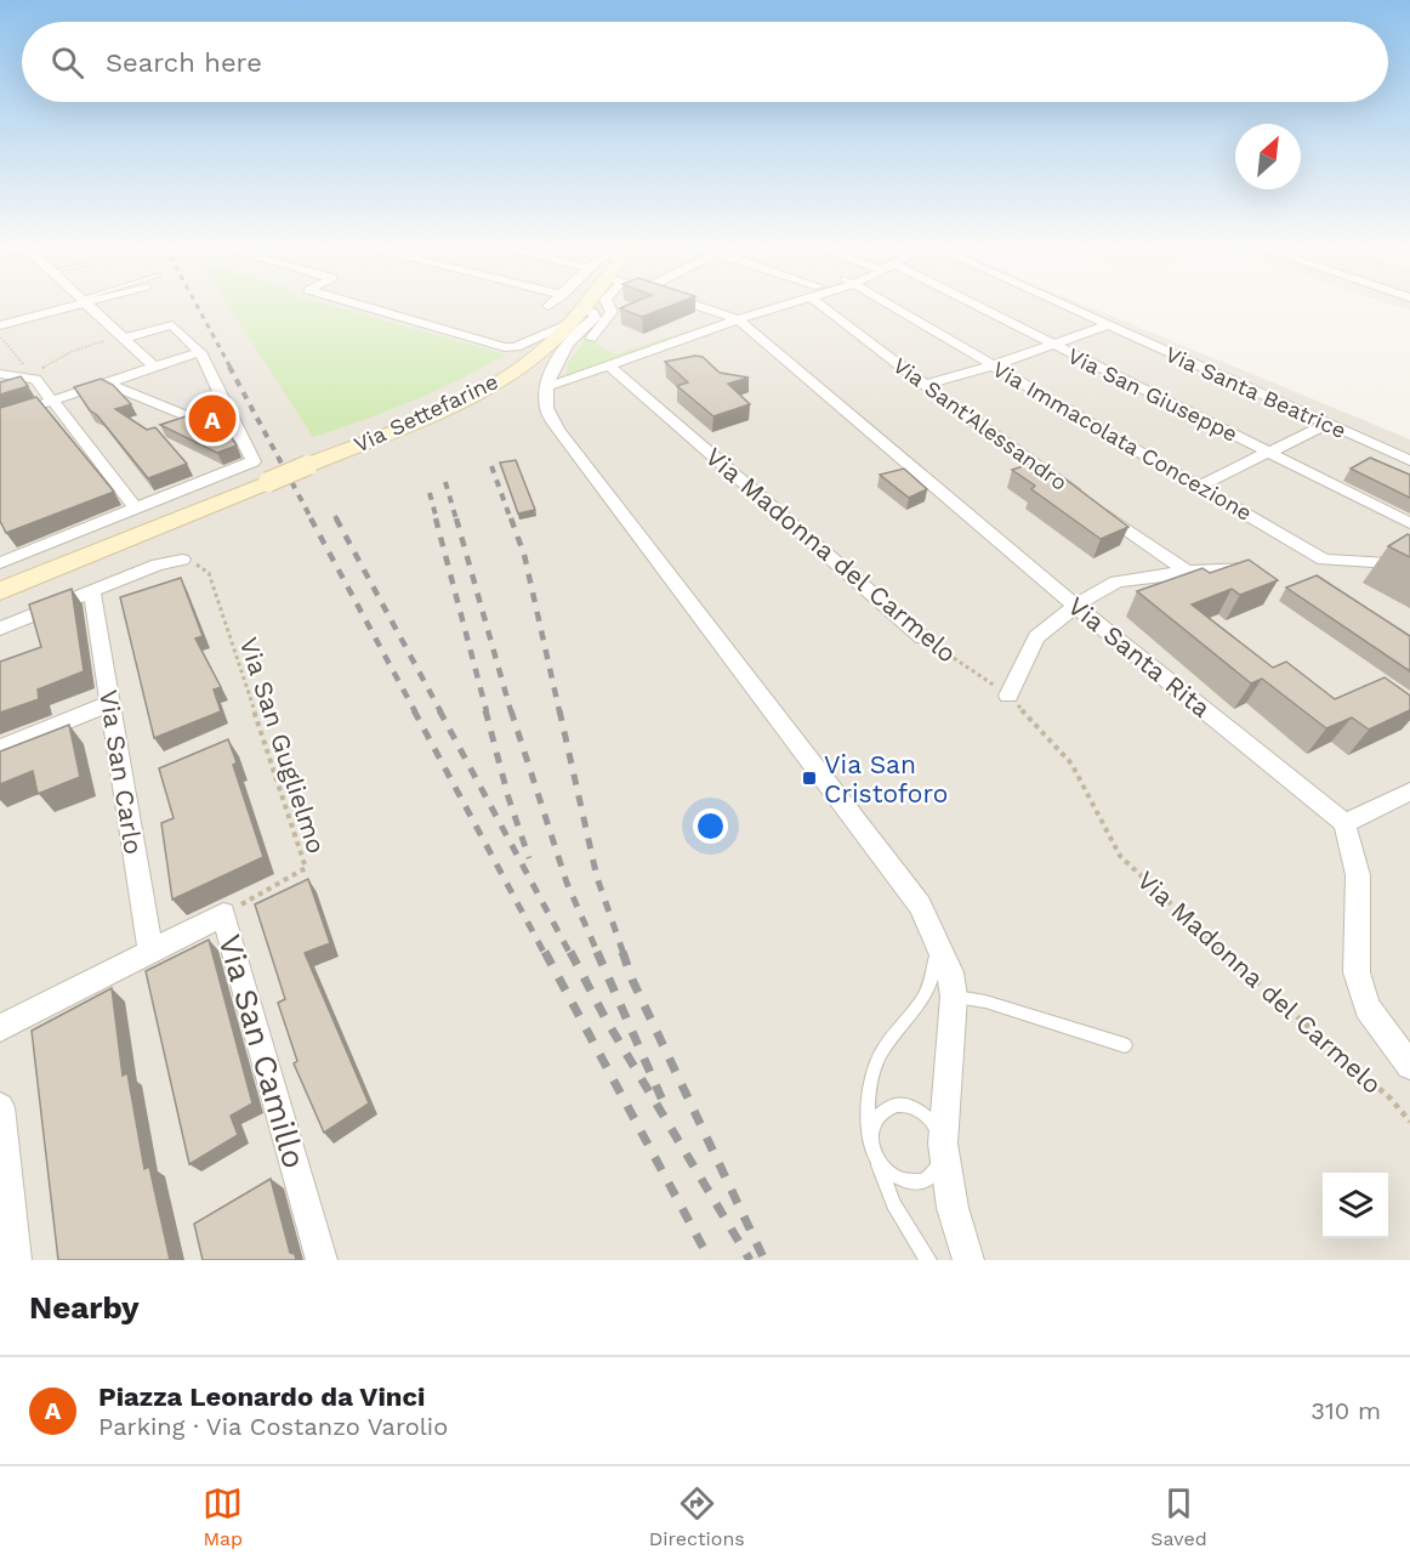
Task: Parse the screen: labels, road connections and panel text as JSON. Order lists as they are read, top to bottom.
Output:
{
  "streets": {
    "street": [
      "Via Santa Beatrice",
      "Via San Giuseppe",
      "Via Settefarine",
      "Via Sant'Alessandro",
      "Via Immacolata Concezione",
      "Via Madonna del Carmelo",
      "Via Santa Rita",
      "Via San Carlo",
      "Via San Camillo"
    ],
    "path": ["Via San Guglielmo"]
  },
  "crossings": [
    ["Via San Guglielmo", "Via San Camillo"],
    ["Via San Carlo", "Via San Camillo"]
  ],
  "places": {
    "transit": ["Via San Cristoforo"]
  },
  "north": "top right",
  "page": {
    "search": "Search here",
    "pins": "A",
    "heading": "Nearby",
    "list": [
      {
        "mark": "A",
        "name": "Piazza Leonardo da Vinci",
        "note": "Parking · Via Costanzo Varolio",
        "value": "310 m"
      }
    ],
    "nav": ["Map", "Directions", "Saved"]
  }
}
